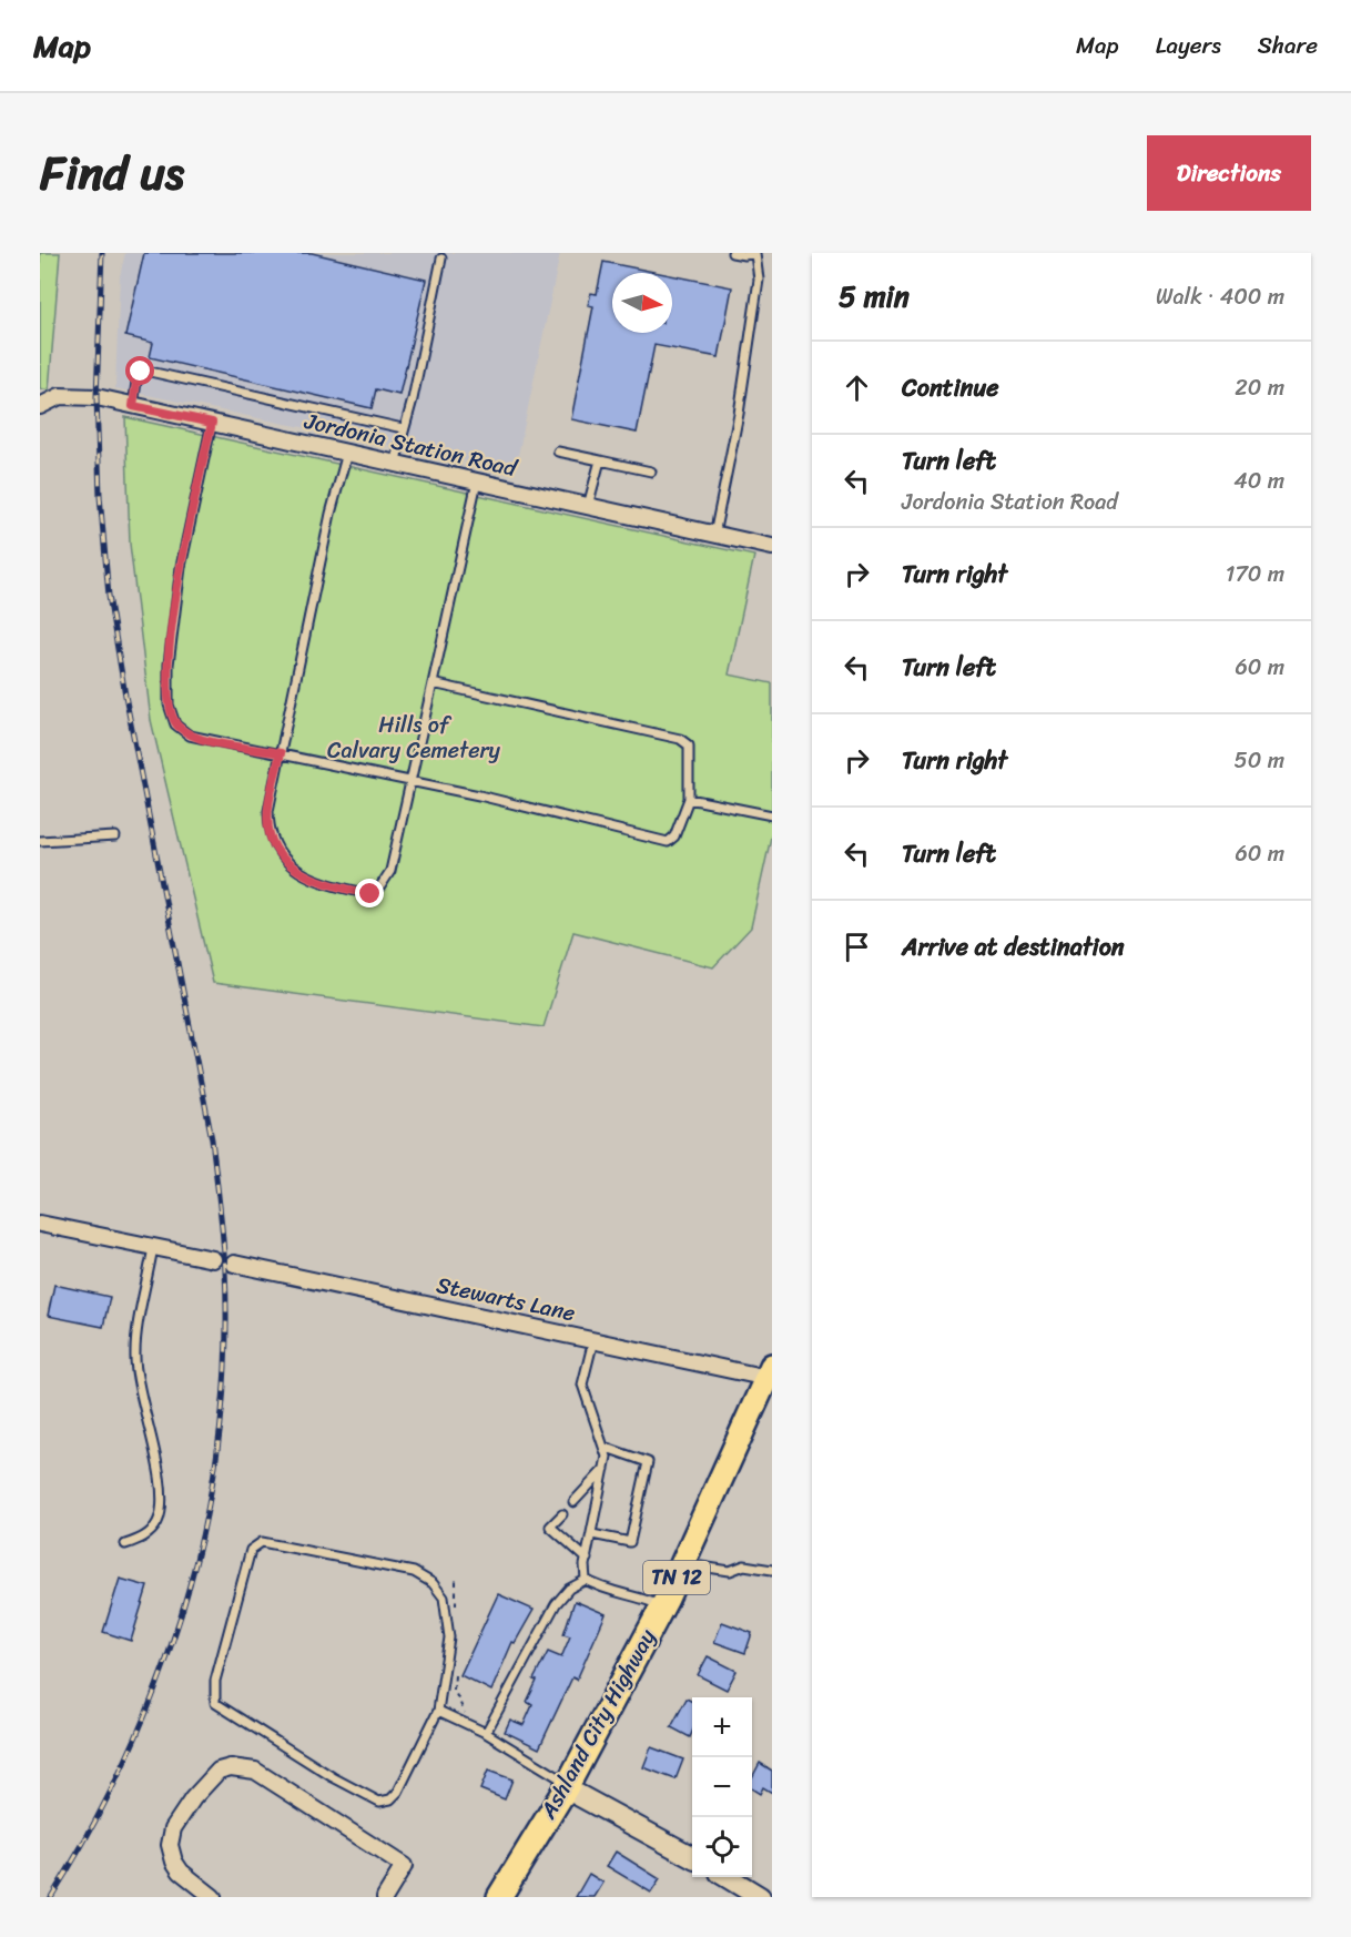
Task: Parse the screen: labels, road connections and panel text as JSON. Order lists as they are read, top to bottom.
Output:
{
  "streets": {
    "main road": ["TN 12", "Ashland City Highway"],
    "street": ["Jordonia Station Road", "Stewarts Lane"]
  },
  "crossings": [
    ["Stewarts Lane", "Ashland City Highway"]
  ],
  "parks": ["Hills of Calvary Cemetery"],
  "north": "right",
  "page": {
    "header": "Map",
    "nav": ["Map", "Layers", "Share"],
    "title": "Find us",
    "buttons": "Directions",
    "heading": ["5 min", "Walk · 400 m"],
    "list": [
      ["Continue", "20 m"],
      ["Turn left", "Jordonia Station Road", "40 m"],
      ["Turn right", "170 m"],
      ["Turn left", "60 m"],
      ["Turn right", "50 m"],
      ["Turn left", "60 m"],
      "Arrive at destination"
    ],
    "map_buttons": ["+", "−"]
  }
}
